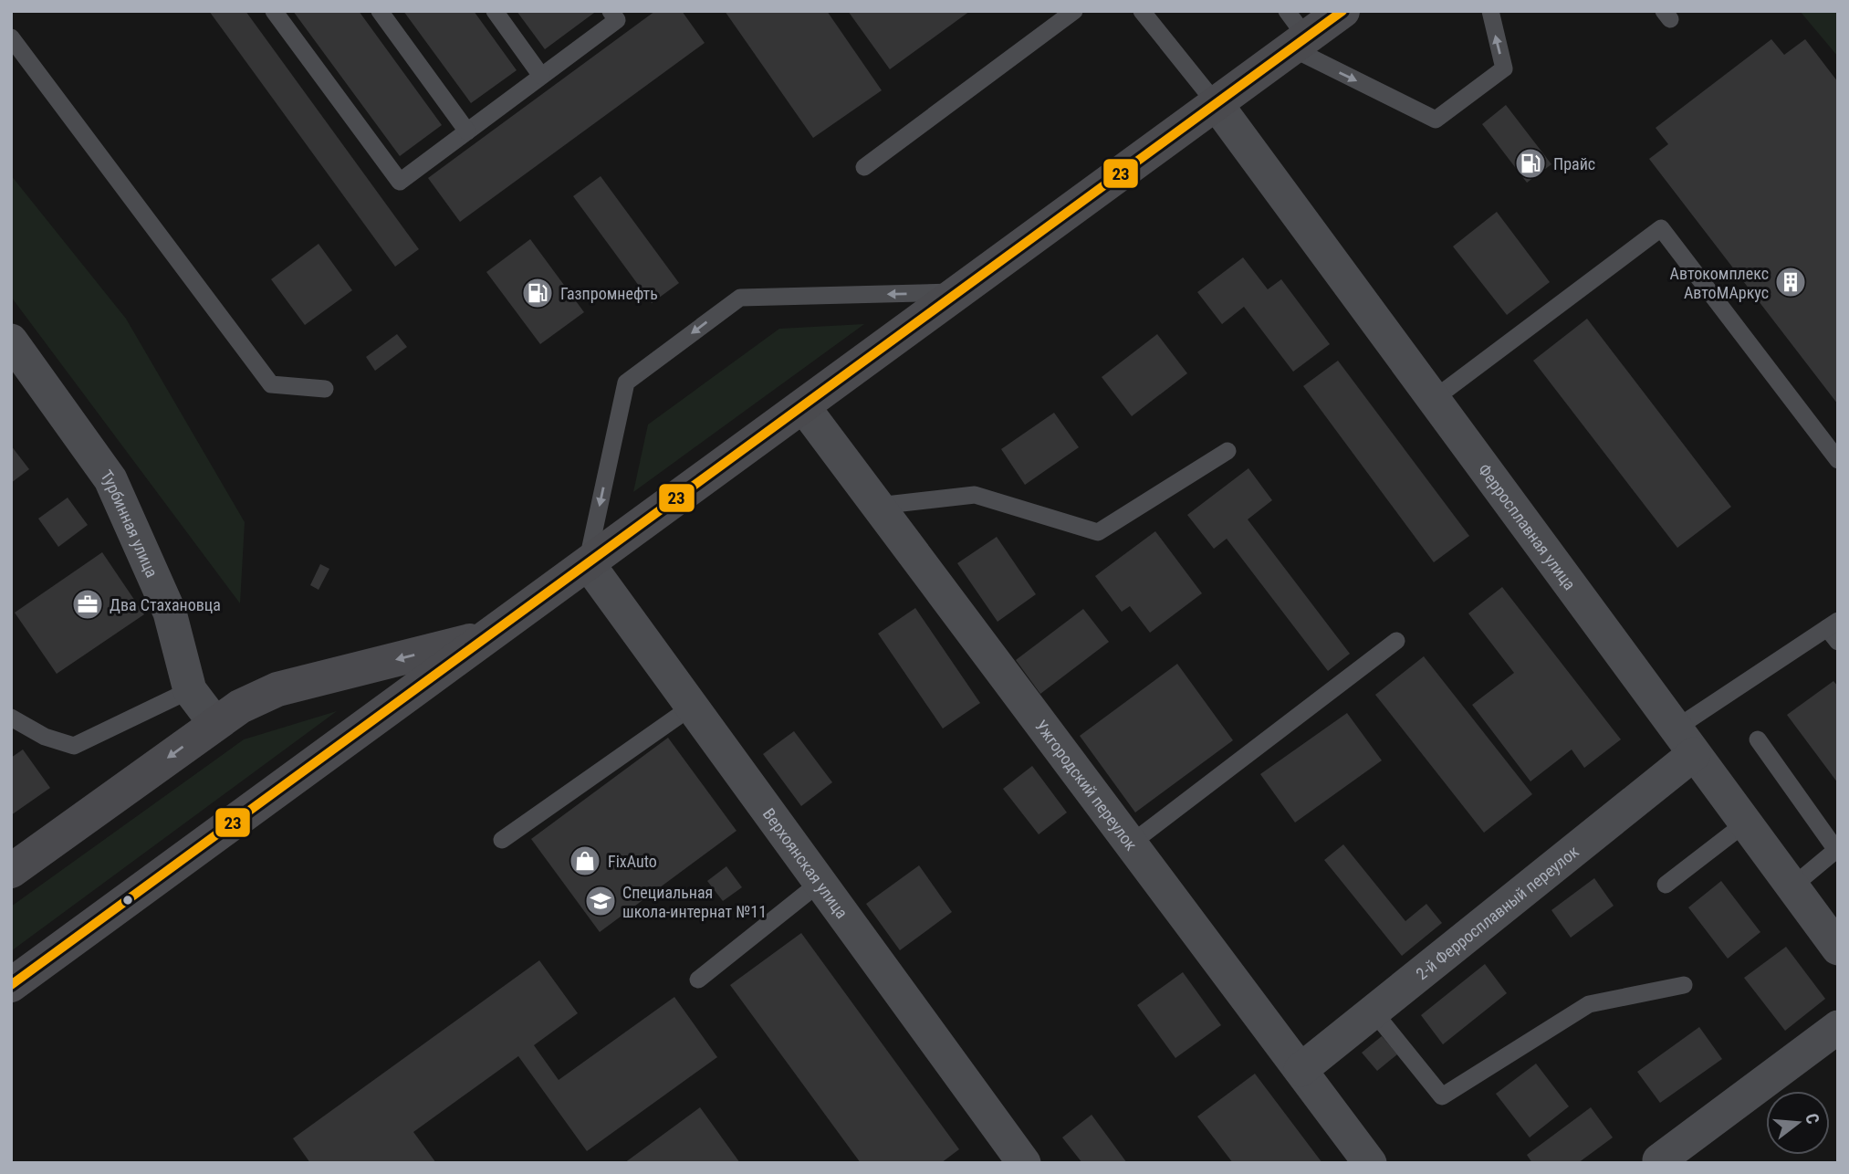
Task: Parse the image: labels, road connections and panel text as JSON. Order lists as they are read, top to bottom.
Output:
{
  "streets": {
    "street": [
      "Турбинная улица",
      "Ферросплавная улица",
      "Ужгородский переулок",
      "Верхоянская улица",
      "2-й Ферросплавный переулок"
    ]
  },
  "crossings": [
    ["Ферросплавная улица", "2-й Ферросплавный переулок"],
    ["Ужгородский переулок", "2-й Ферросплавный переулок"]
  ],
  "places": {
    "fuel station": ["Прайс", "Газпромнефть"],
    "building": ["Автокомплекс АвтоМАркус"],
    "office": ["Два Стахановца"],
    "shop": ["FixAuto"],
    "school or university": ["Специальная школа-интернат №11"]
  },
  "lines": ["transit line 23"],
  "north": "right"
}
